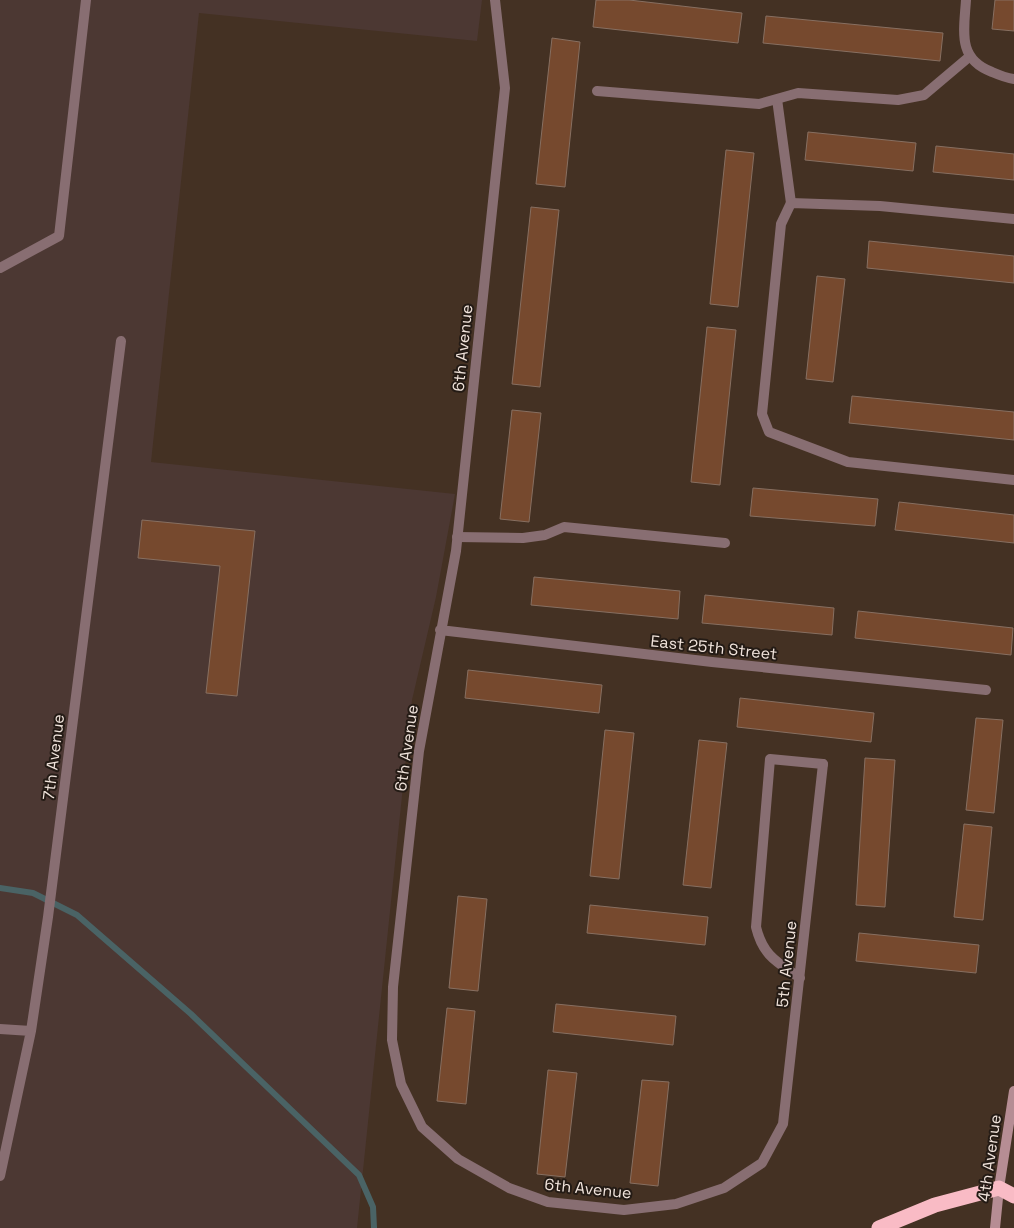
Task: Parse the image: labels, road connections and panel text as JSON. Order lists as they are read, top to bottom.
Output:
{
  "streets": {
    "main road": ["4th Avenue"],
    "street": [
      "6th Avenue",
      "East 25th Street",
      "7th Avenue",
      "5th Avenue"
    ]
  },
  "crossings": [
    ["6th Avenue", "East 25th Street"],
    ["6th Avenue", "5th Avenue"]
  ]
}
